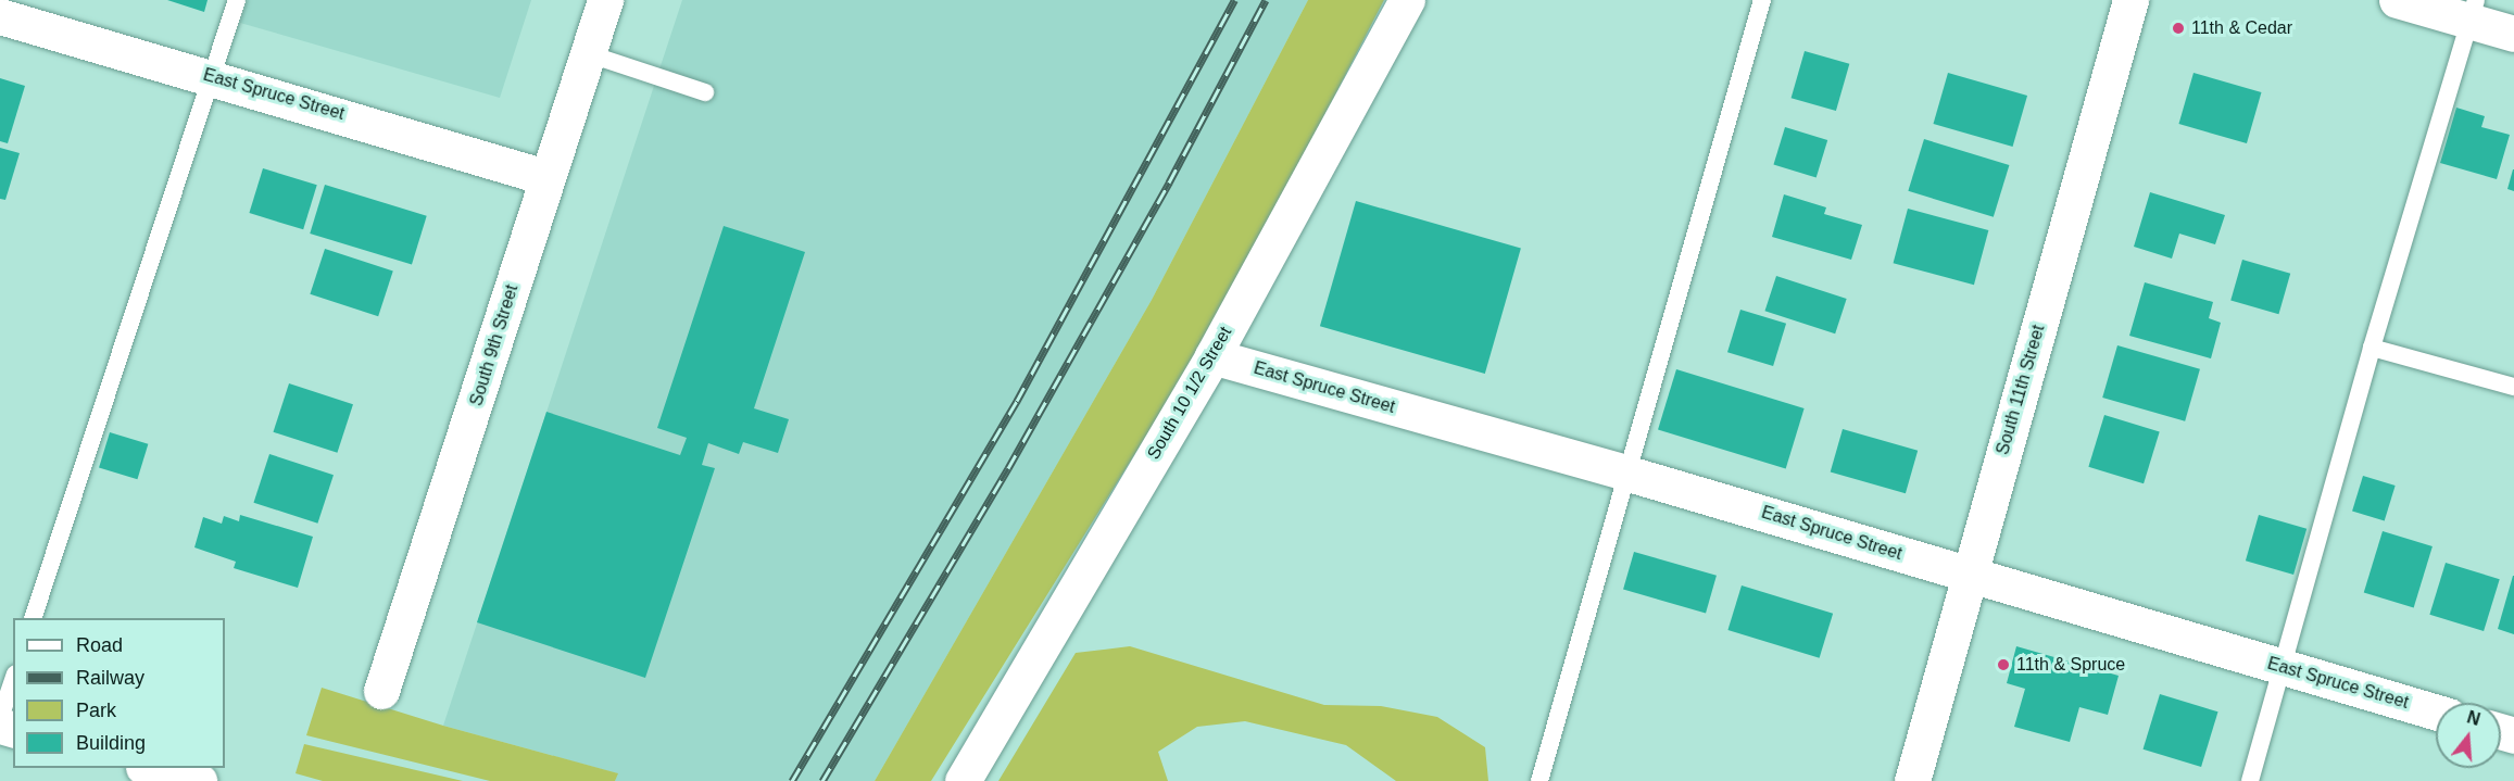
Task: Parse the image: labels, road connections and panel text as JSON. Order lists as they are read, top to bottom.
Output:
{
  "streets": {
    "street": [
      "East Spruce Street",
      "South 9th Street",
      "South 11th Street",
      "South 10 1/2 Street"
    ]
  },
  "crossings": [
    ["East Spruce Street", "South 9th Street"],
    ["East Spruce Street", "South 11th Street"],
    ["East Spruce Street", "South 10 1/2 Street"]
  ],
  "places": ["11th & Cedar", "11th & Spruce"],
  "legend": [
    "Road",
    "Railway",
    "Park",
    "Building"
  ],
  "north": "top"
}
